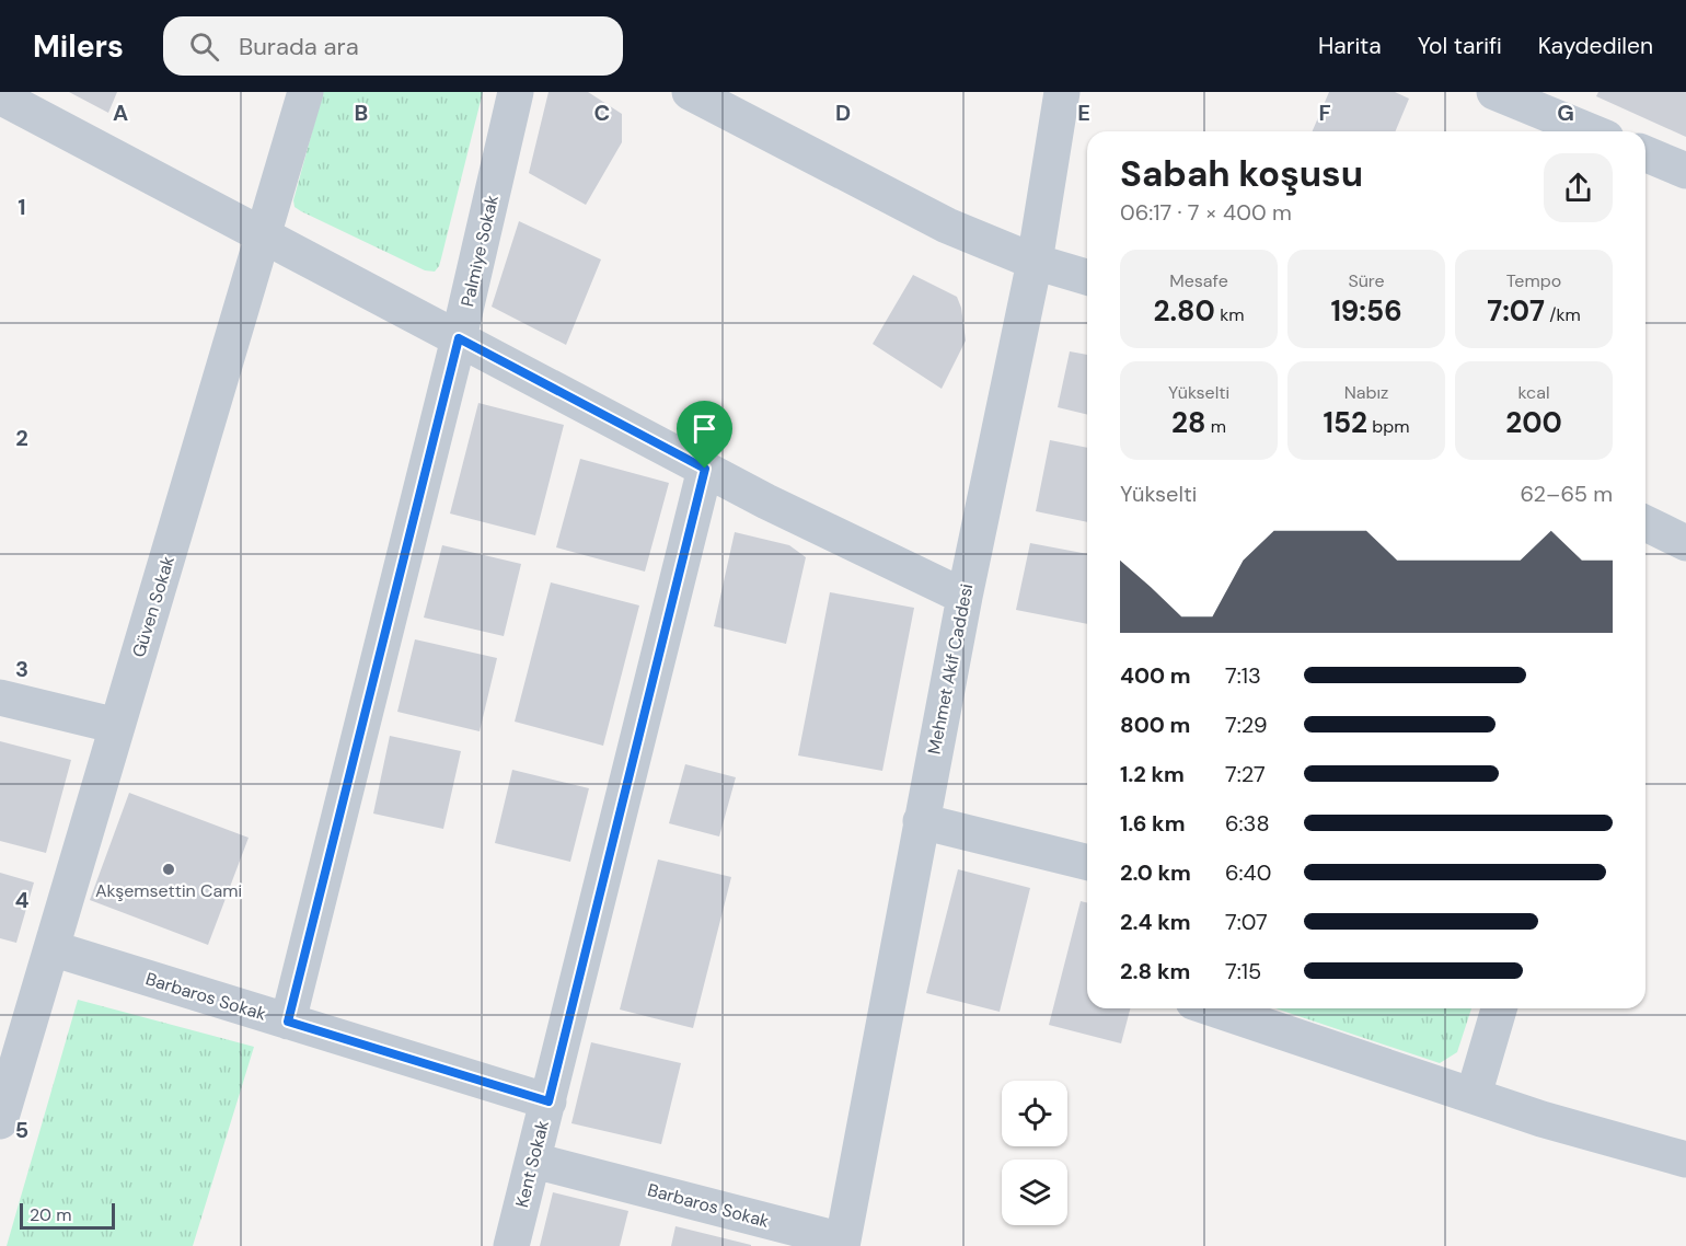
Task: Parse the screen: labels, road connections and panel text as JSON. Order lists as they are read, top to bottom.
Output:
{
  "streets": {
    "street": [
      "Palmiye Sokak",
      "Güven Sokak",
      "Mehmet Akif Caddesi",
      "Barbaros Sokak",
      "Kent Sokak"
    ]
  },
  "crossings": [
    ["Palmiye Sokak", "Barbaros Sokak"],
    ["Güven Sokak", "Barbaros Sokak"],
    ["Mehmet Akif Caddesi", "Barbaros Sokak"],
    ["Barbaros Sokak", "Kent Sokak"]
  ],
  "places": ["Akşemsettin Cami"],
  "scale_bar": "20 m",
  "page": {
    "header": "Milers",
    "search": "Burada ara",
    "nav": ["Harita", "Yol tarifi", "Kaydedilen"],
    "heading": ["Sabah koşusu", "06:17 · 7 × 400 m"],
    "stats": [
      ["Mesafe", "2.80 km"],
      ["Süre", "19:56"],
      ["Tempo", "7:07 /km"],
      ["Yükselti", "28 m"],
      ["Nabız", "152 bpm"],
      ["kcal", "200"]
    ],
    "chart": ["Yükselti", "62–65 m"],
    "list": [
      {
        "name": "400 m",
        "note": "7:13"
      },
      {
        "name": "800 m",
        "note": "7:29"
      },
      {
        "name": "1.2 km",
        "note": "7:27"
      },
      {
        "name": "1.6 km",
        "note": "6:38"
      },
      {
        "name": "2.0 km",
        "note": "6:40"
      },
      {
        "name": "2.4 km",
        "note": "7:07"
      },
      {
        "name": "2.8 km",
        "note": "7:15"
      }
    ],
    "scale": "20 m"
  },
  "grid": {
    "columns": [
      "A",
      "B",
      "C",
      "D",
      "E",
      "F",
      "G"
    ],
    "rows": [
      "1",
      "2",
      "3",
      "4",
      "5"
    ]
  }
}
